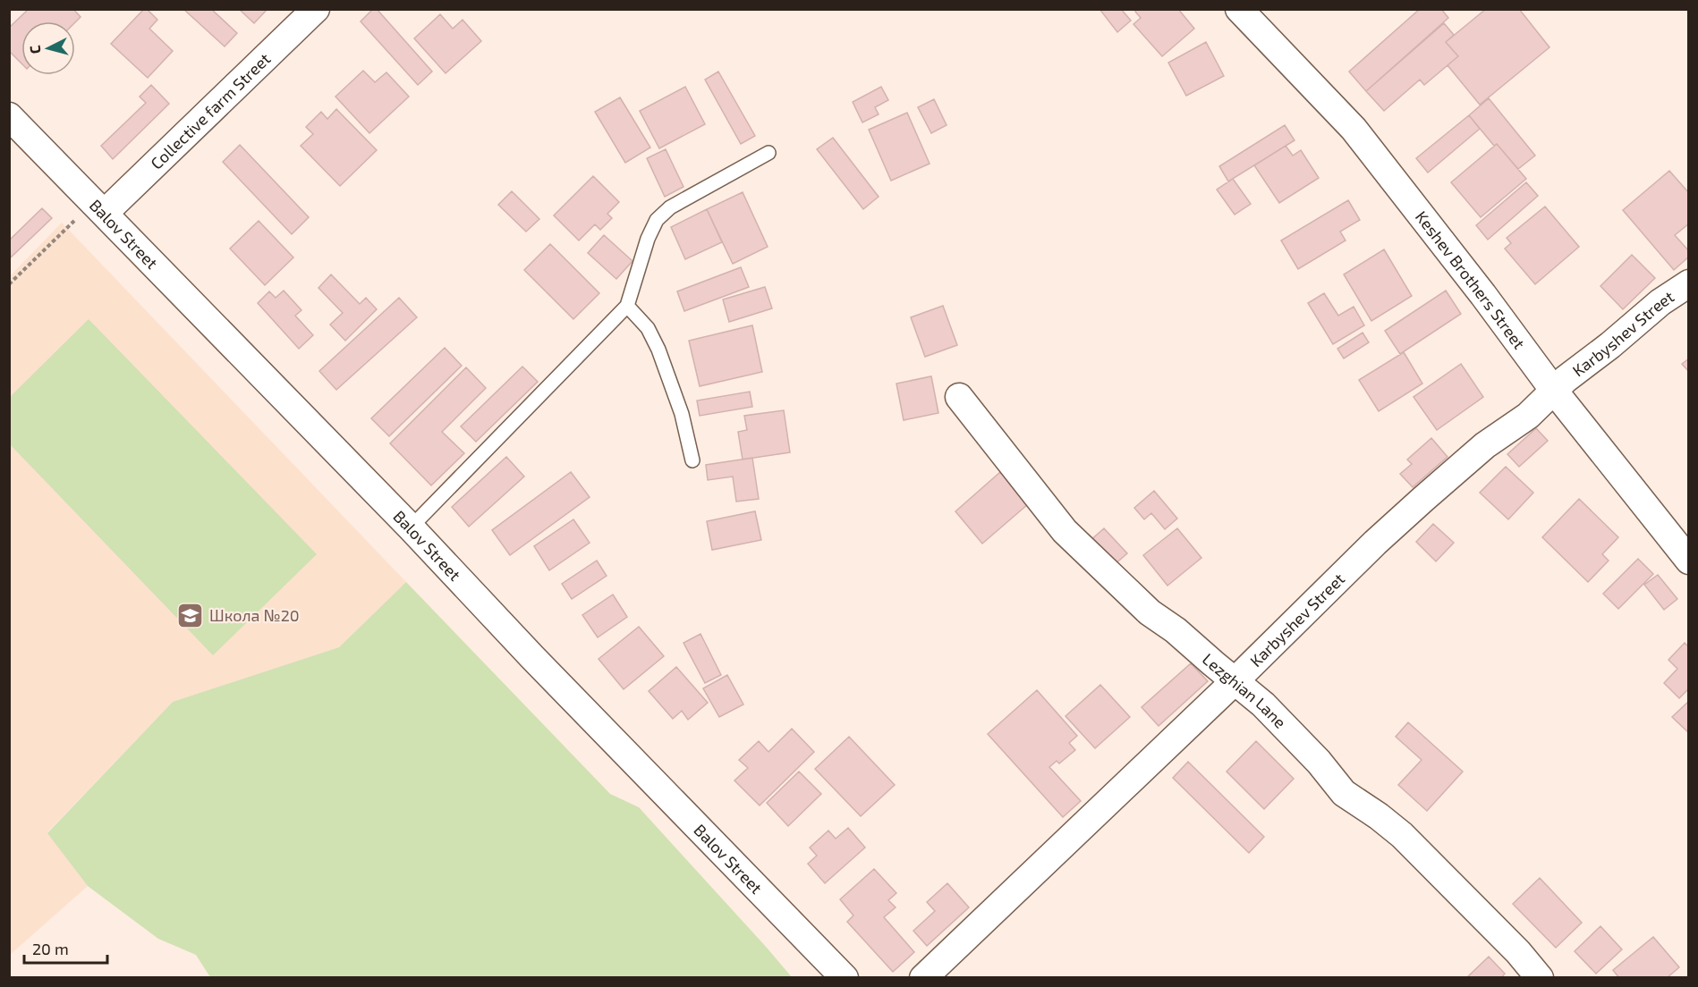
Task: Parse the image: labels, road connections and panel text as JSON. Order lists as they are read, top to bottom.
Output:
{
  "streets": {
    "street": [
      "Collective farm Street",
      "Balov Street",
      "Keshev Brothers Street",
      "Karbyshev Street",
      "Lezghian Lane"
    ]
  },
  "crossings": [
    ["Collective farm Street", "Balov Street"],
    ["Keshev Brothers Street", "Karbyshev Street"],
    ["Karbyshev Street", "Lezghian Lane"]
  ],
  "places": {
    "school or university": ["Школа №20"]
  },
  "scale_bar": "20 m",
  "north": "left"
}
